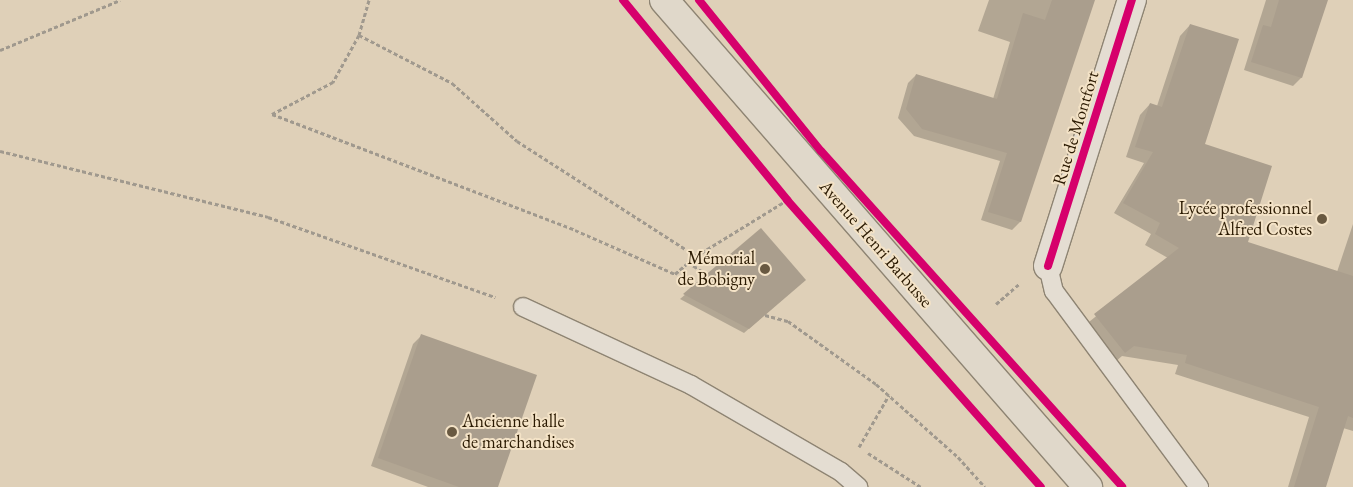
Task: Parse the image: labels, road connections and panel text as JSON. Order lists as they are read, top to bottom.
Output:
{
  "streets": {
    "main road": ["Avenue Henri Barbusse"],
    "street": ["Rue de Montfort"]
  },
  "places": ["Lycée professionnel Alfred Costes", "Mémorial de Bobigny", "Ancienne halle de marchandises"]
}
